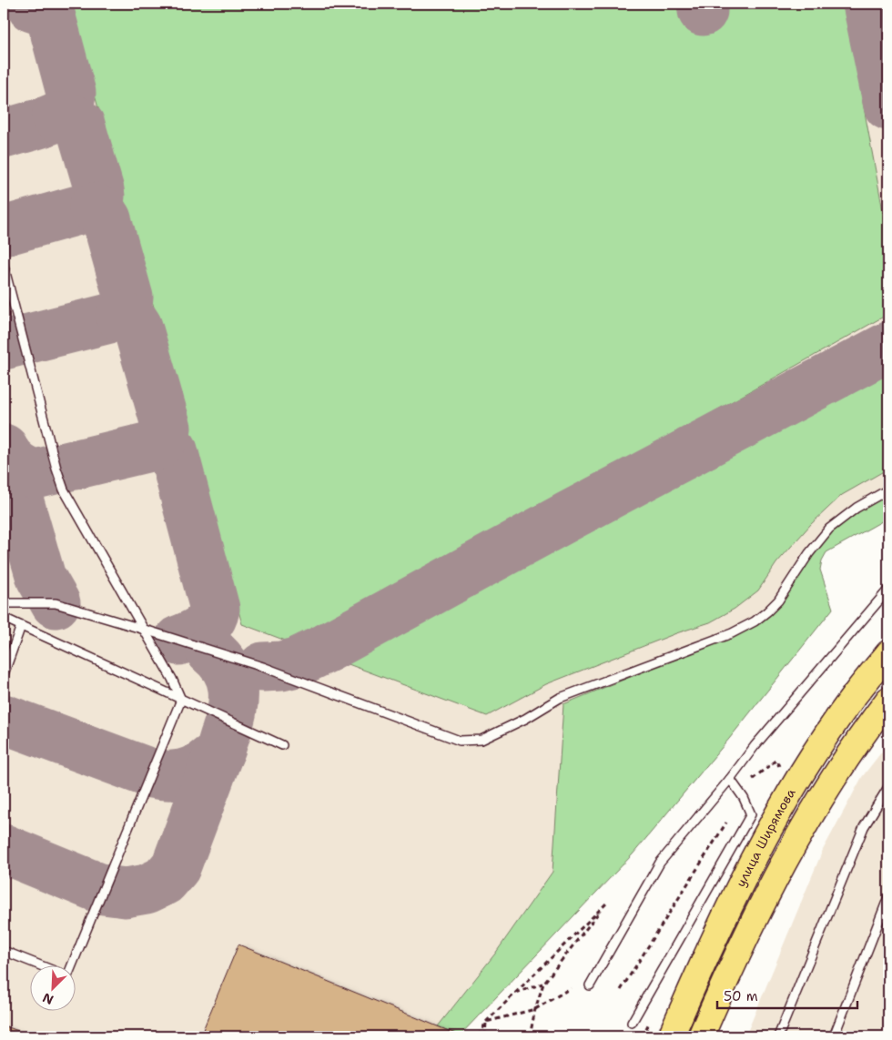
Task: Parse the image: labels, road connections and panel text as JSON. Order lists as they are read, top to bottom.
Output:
{
  "streets": {
    "main road": ["улица Ширямова"]
  },
  "scale_bar": "50 m",
  "north": "bottom left"
}
